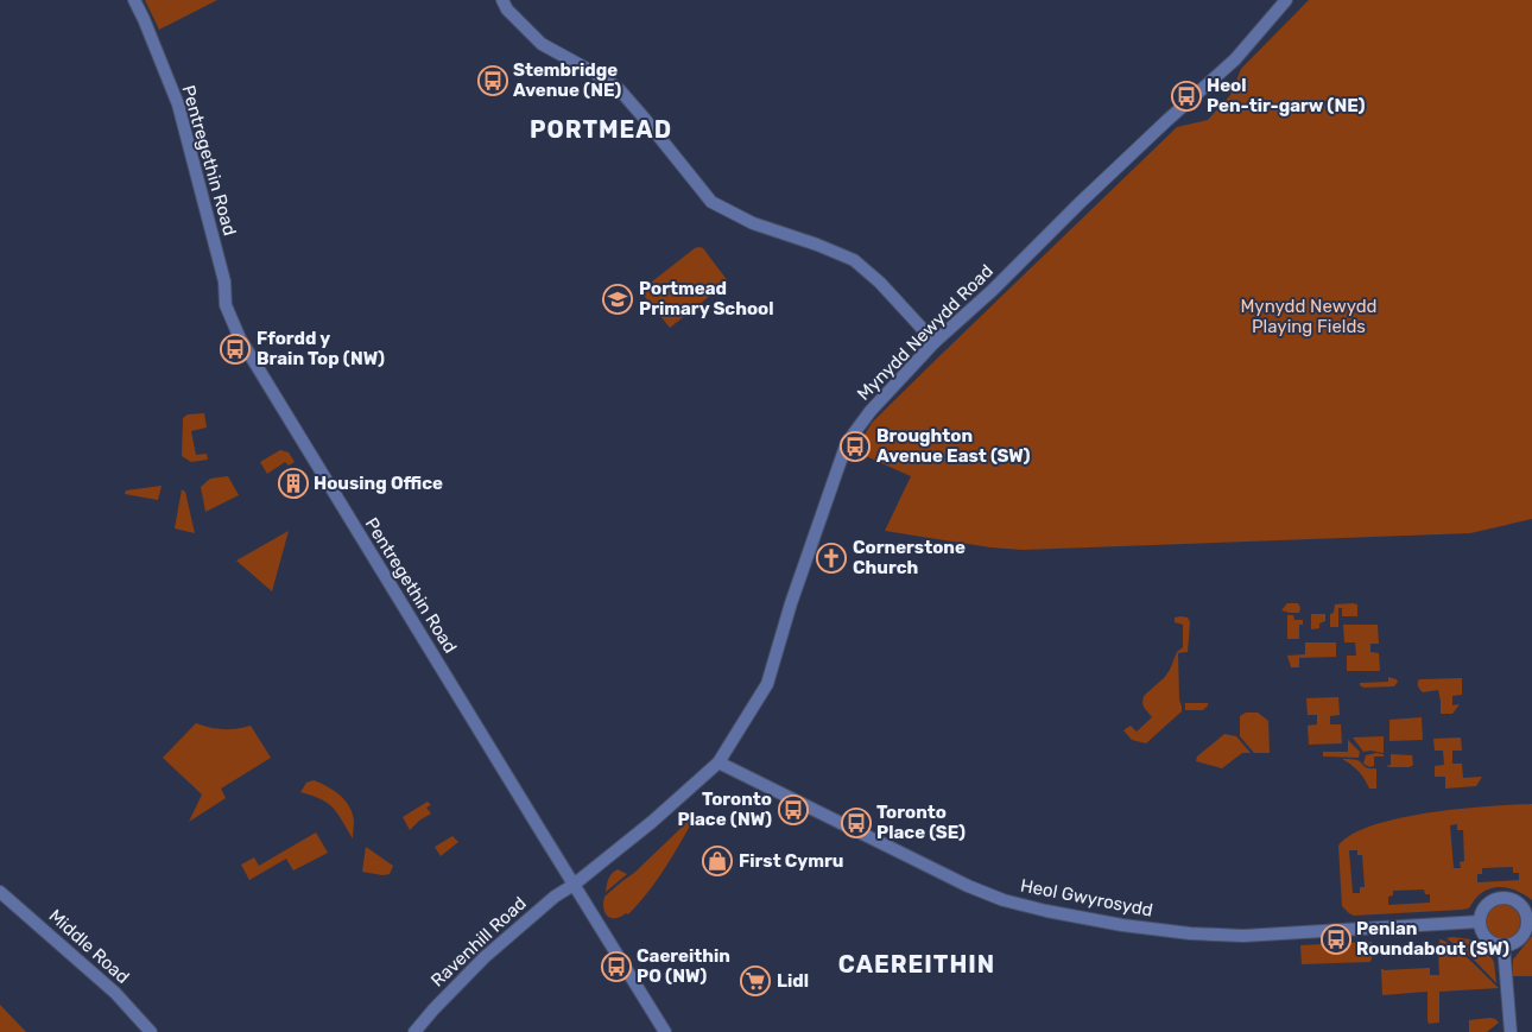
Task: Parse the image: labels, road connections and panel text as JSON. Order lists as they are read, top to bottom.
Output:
{
  "streets": {
    "street": [
      "Pentregethin Road",
      "Mynydd Newydd Road",
      "Heol Gwyrosydd",
      "Ravenhill Road",
      "Middle Road"
    ]
  },
  "crossings": [
    ["Pentregethin Road", "Mynydd Newydd Road"],
    ["Pentregethin Road", "Ravenhill Road"],
    ["Mynydd Newydd Road", "Heol Gwyrosydd"],
    ["Mynydd Newydd Road", "Ravenhill Road"]
  ],
  "districts": ["PORTMEAD", "CAEREITHIN"],
  "parks": ["Mynydd Newydd Playing Fields"],
  "places": {
    "bus stop": [
      "Stembridge Avenue (NE)",
      "Heol Pen-tir-garw (NE)",
      "Ffordd y Brain Top (NW)",
      "Broughton Avenue East (SW)",
      "Toronto Place (NW)",
      "Toronto Place (SE)",
      "Penlan Roundabout (SW)",
      "Caereithin PO (NW)"
    ],
    "school or university": ["Portmead Primary School"],
    "building": ["Housing Office"],
    "church": ["Cornerstone Church"],
    "shop": ["First Cymru"],
    "supermarket": ["Lidl"]
  }
}
